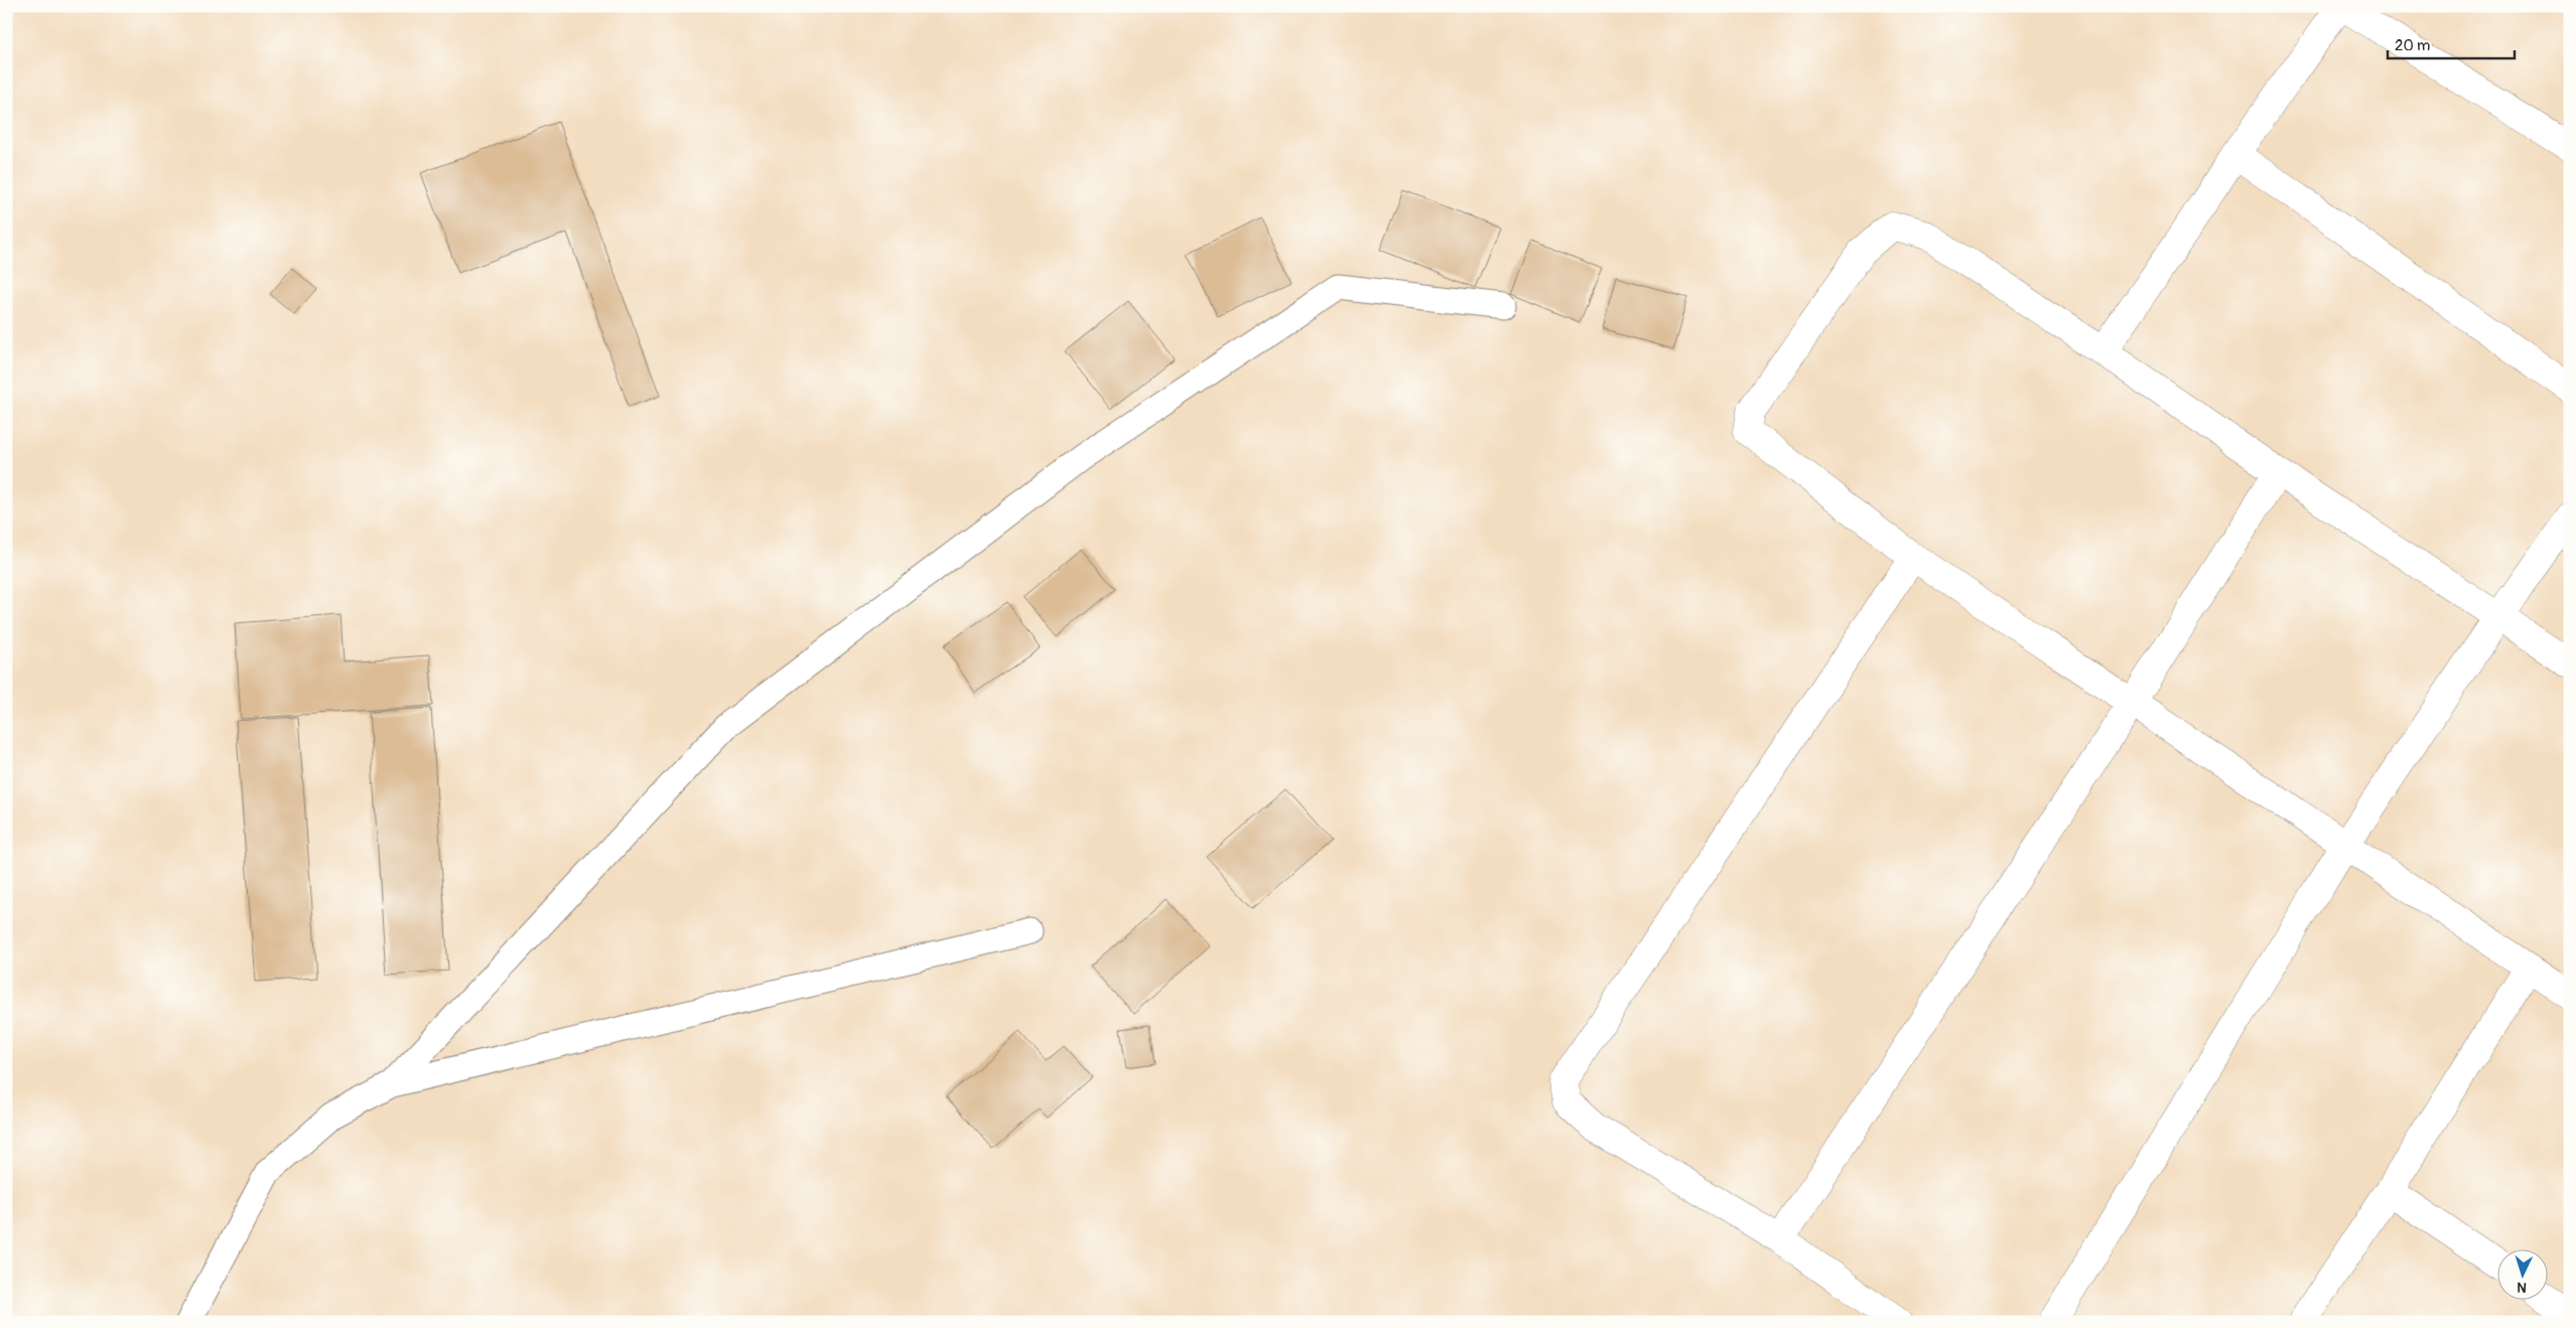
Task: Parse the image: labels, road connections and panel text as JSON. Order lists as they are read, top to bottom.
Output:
{
  "scale_bar": "20 m",
  "north": "bottom"
}
